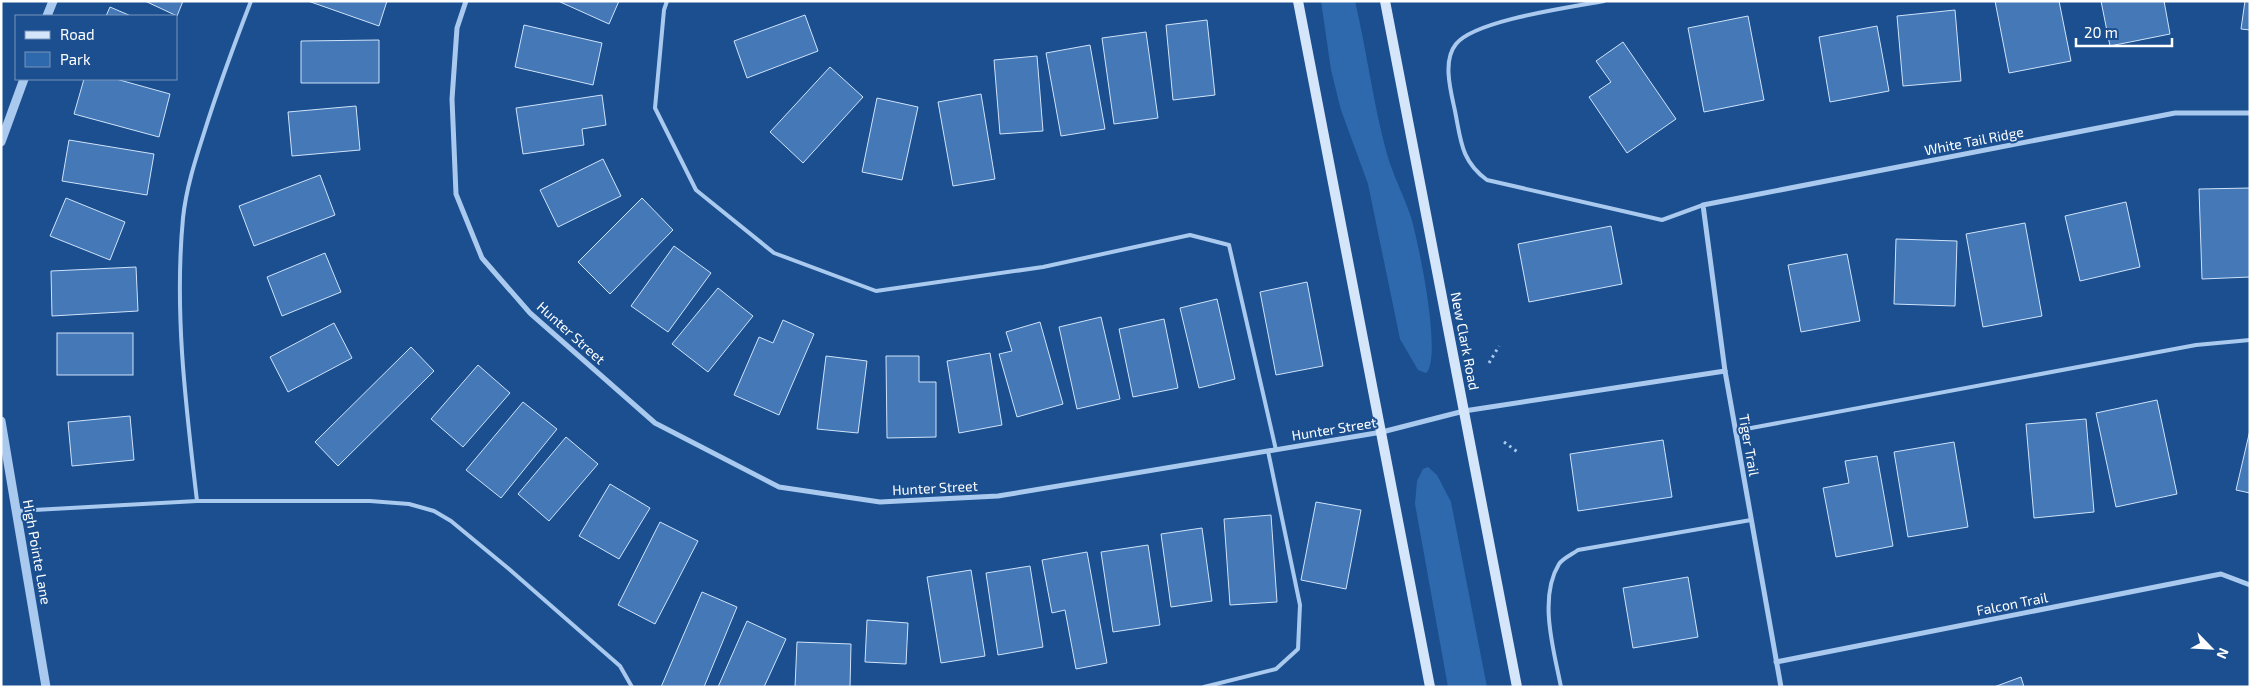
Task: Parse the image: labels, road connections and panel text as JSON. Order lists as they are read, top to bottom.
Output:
{
  "streets": {
    "main road": ["New Clark Road"],
    "street": [
      "White Tail Ridge",
      "Hunter Street",
      "Tiger Trail",
      "High Pointe Lane",
      "Falcon Trail"
    ]
  },
  "crossings": [
    ["White Tail Ridge", "Tiger Trail"],
    ["Hunter Street", "New Clark Road"],
    ["Hunter Street", "Tiger Trail"],
    ["Tiger Trail", "Falcon Trail"]
  ],
  "legend": ["Road", "Park"],
  "scale_bar": "20 m",
  "north": "bottom right"
}
